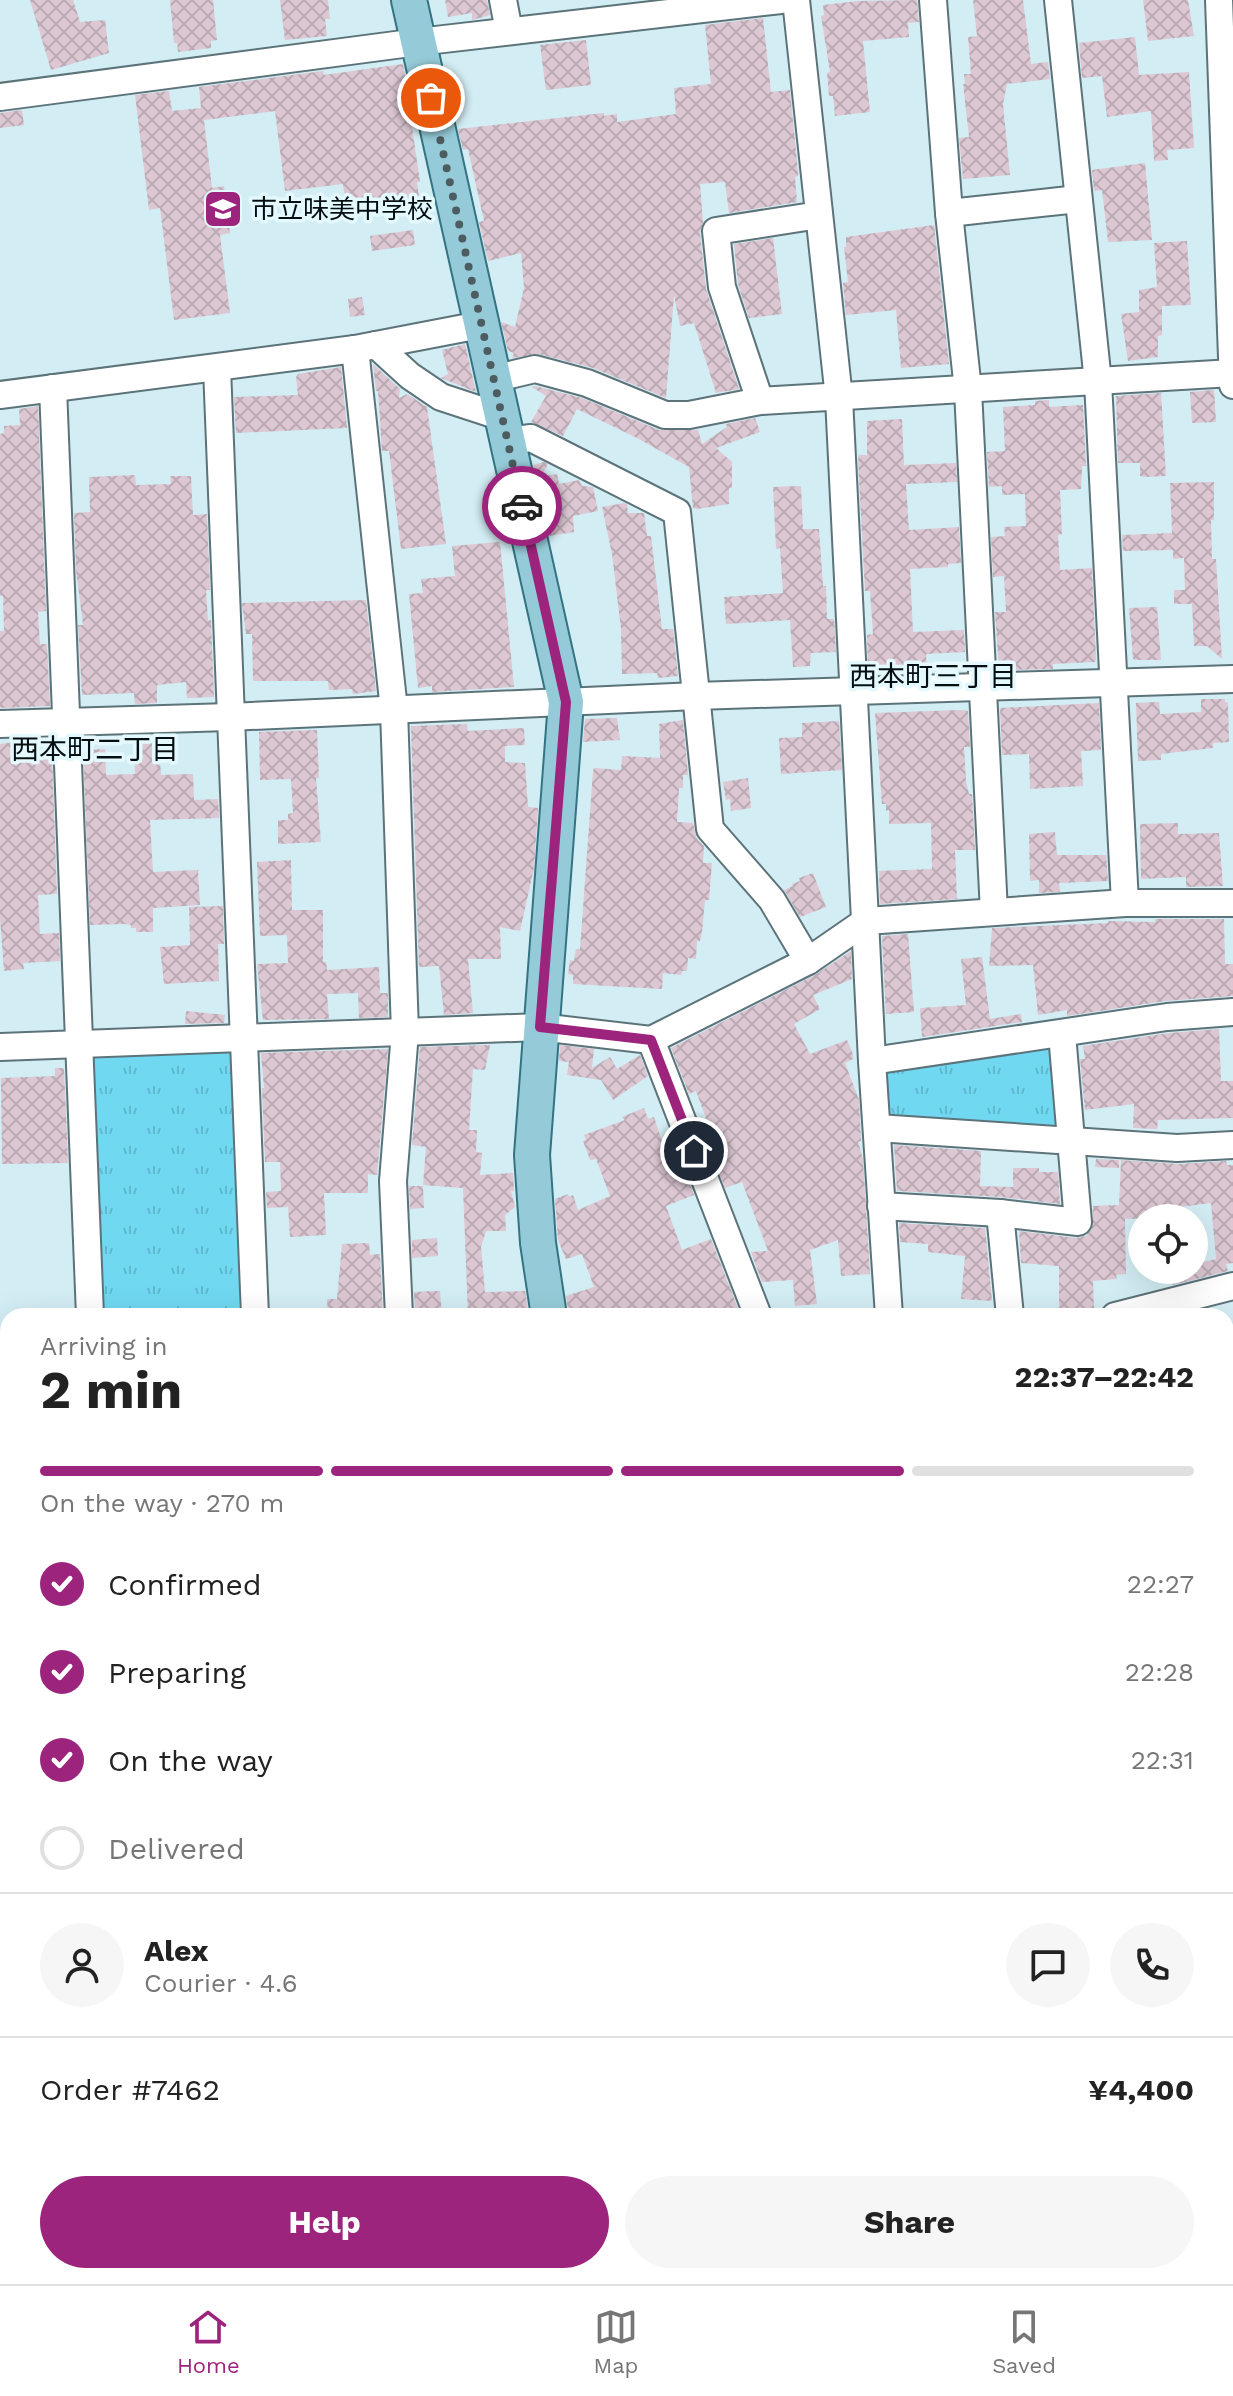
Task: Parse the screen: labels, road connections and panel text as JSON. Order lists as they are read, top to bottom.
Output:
{
  "districts": ["西本町三丁目", "西本町二丁目"],
  "places": {
    "school or university": ["市立味美中学校"]
  },
  "page": {
    "heading": ["2 min", "Arriving in", "22:37–22:42"],
    "panel": [
      "Alex",
      "Courier · 4.6",
      "Order #7462",
      "¥4,400"
    ],
    "bar": "On the way · 270 m",
    "list": [
      ["Confirmed", "22:27"],
      ["Preparing", "22:28"],
      ["On the way", "22:31"],
      "Delivered"
    ],
    "buttons": ["Help", "Share"],
    "tabs": ["Home", "Map", "Saved"]
  }
}
